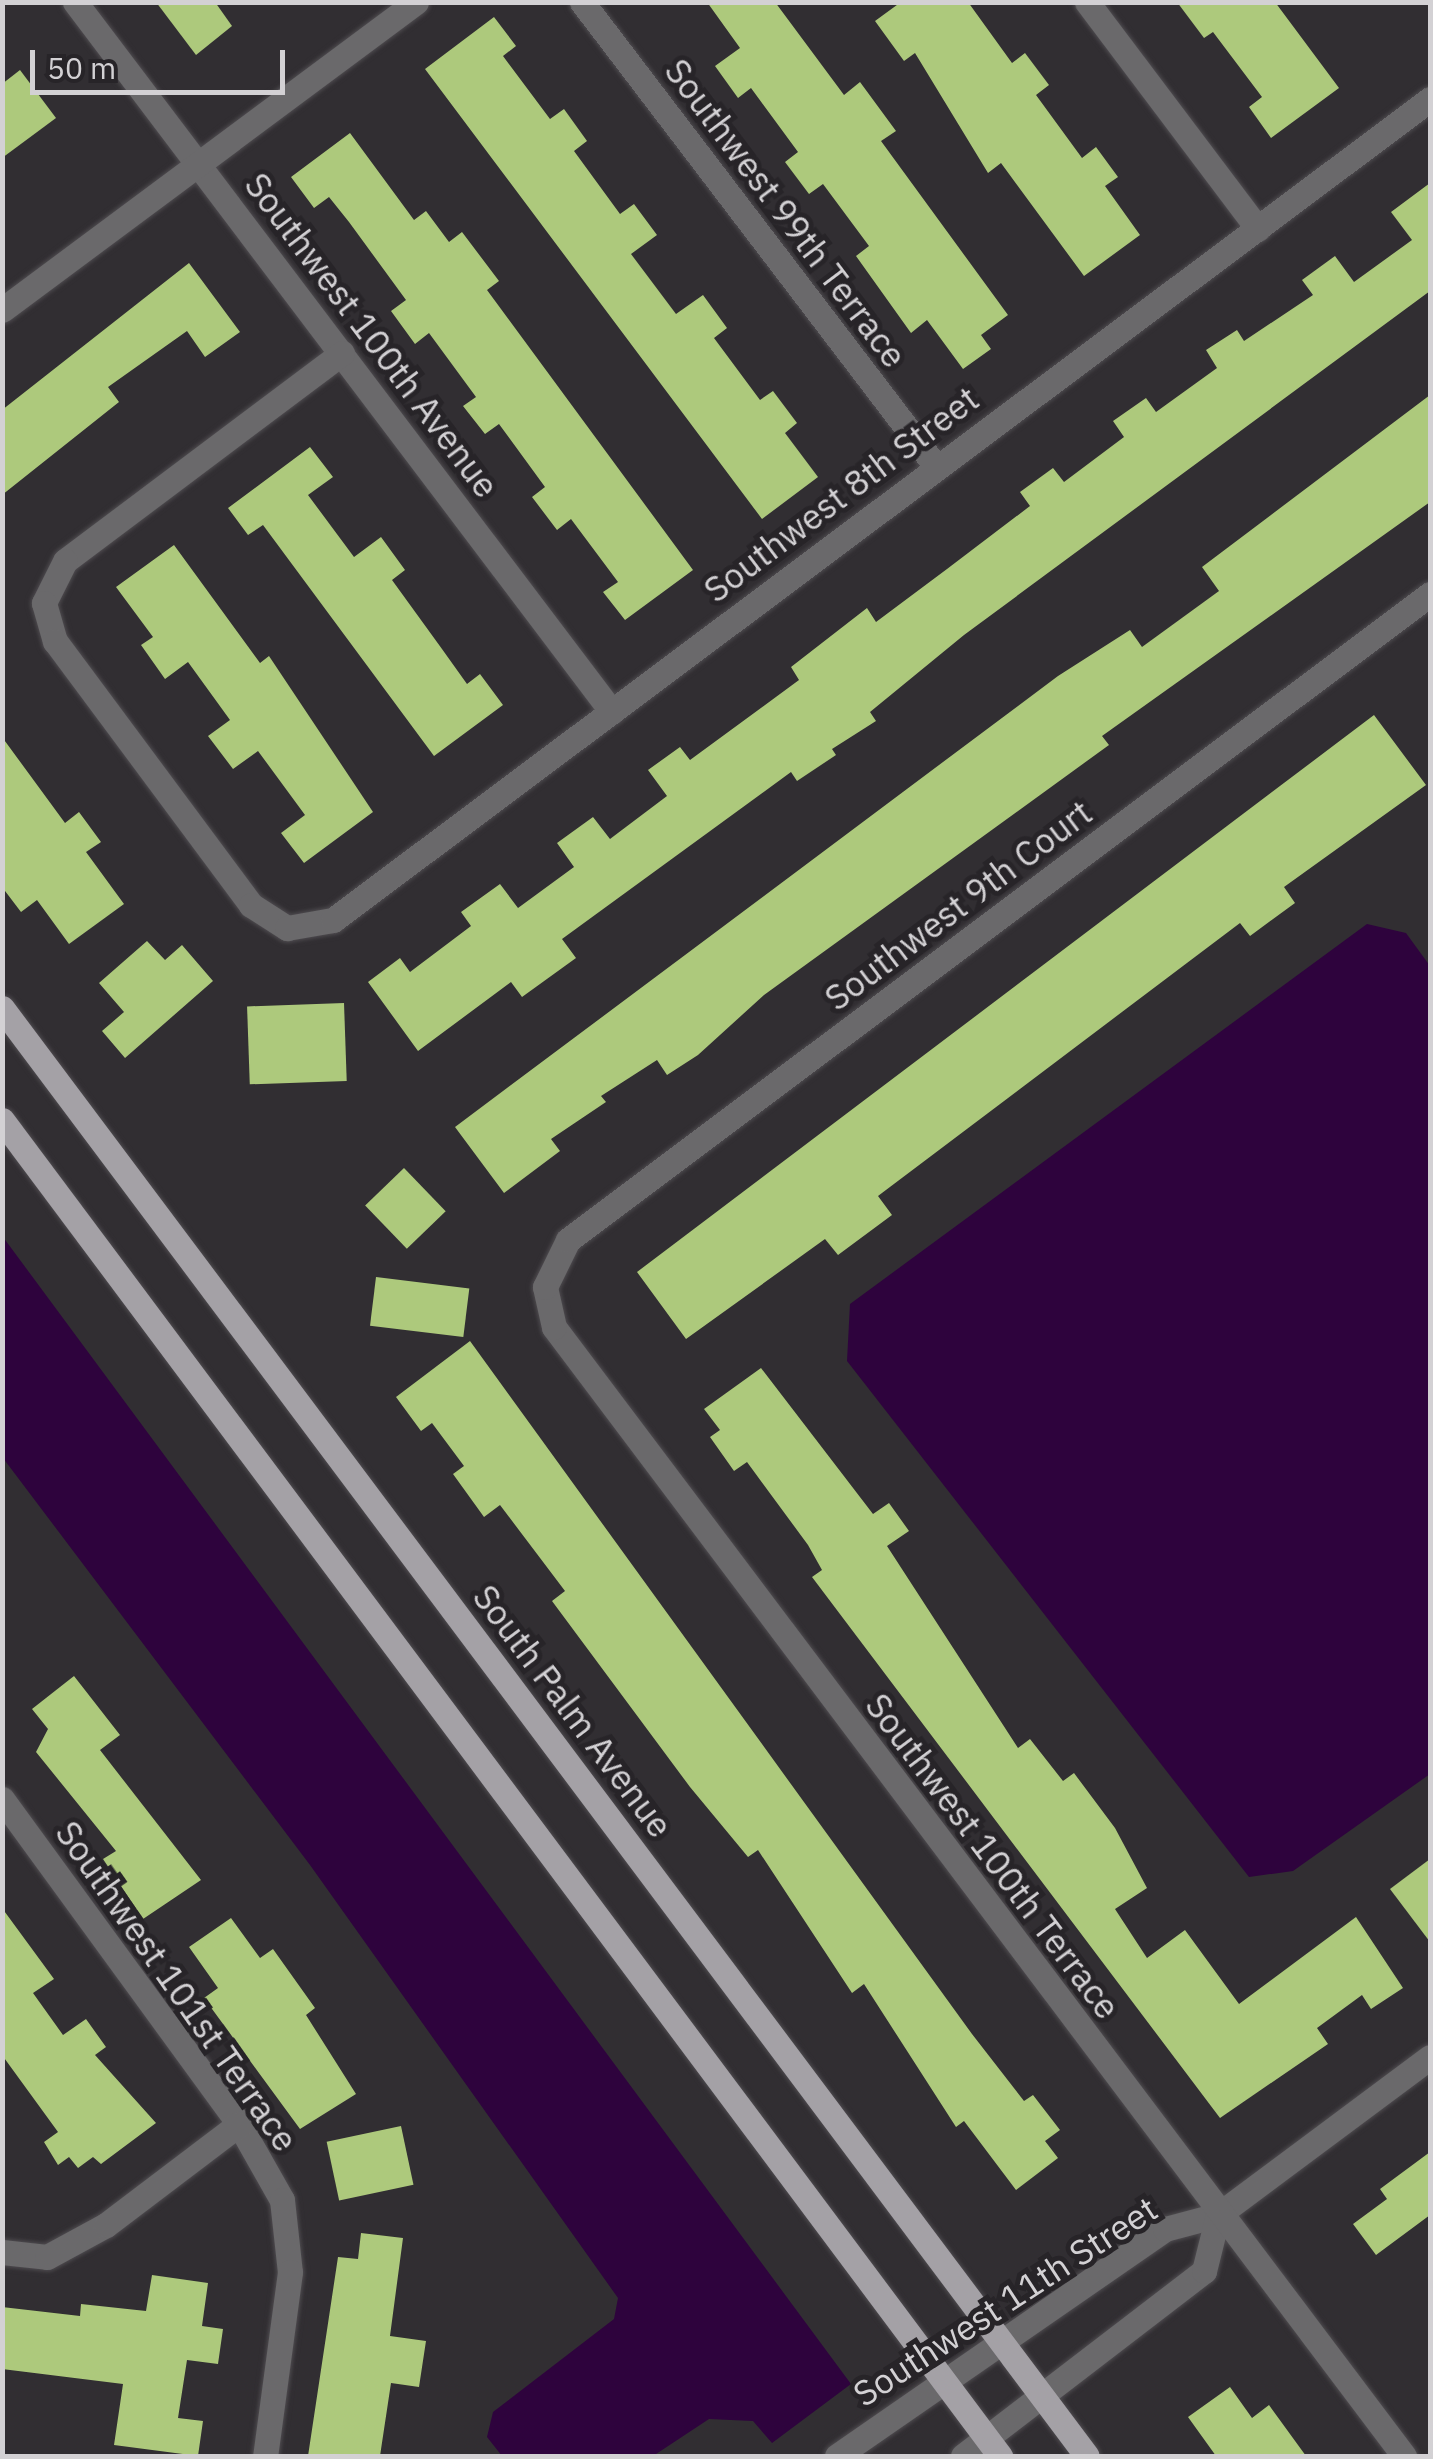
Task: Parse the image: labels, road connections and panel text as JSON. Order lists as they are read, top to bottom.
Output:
{
  "streets": {
    "main road": ["South Palm Avenue"],
    "street": [
      "Southwest 99th Terrace",
      "Southwest 100th Avenue",
      "Southwest 8th Street",
      "Southwest 9th Court",
      "Southwest 100th Terrace",
      "Southwest 101st Terrace",
      "Southwest 11th Street"
    ]
  },
  "crossings": [
    ["Southwest 99th Terrace", "Southwest 8th Street"],
    ["Southwest 100th Avenue", "Southwest 8th Street"],
    ["Southwest 9th Court", "Southwest 100th Terrace"],
    ["South Palm Avenue", "Southwest 11th Street"],
    ["Southwest 100th Terrace", "Southwest 11th Street"]
  ],
  "scale_bar": "50 m"
}
